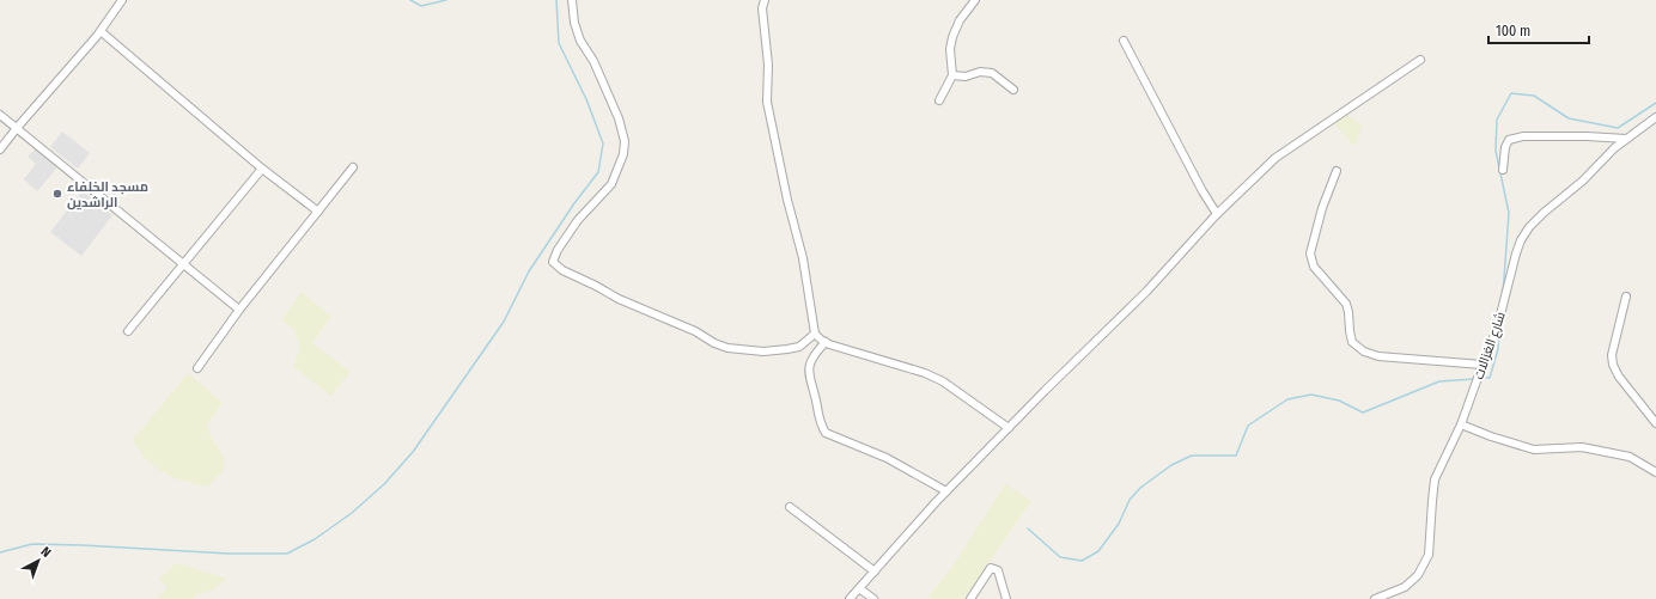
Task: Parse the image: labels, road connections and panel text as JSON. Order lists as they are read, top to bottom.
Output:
{
  "streets": {
    "street": ["شارع الغزالات"]
  },
  "places": ["مسجد الخلفاء الراشدين"],
  "scale_bar": "100 m",
  "north": "top right"
}
